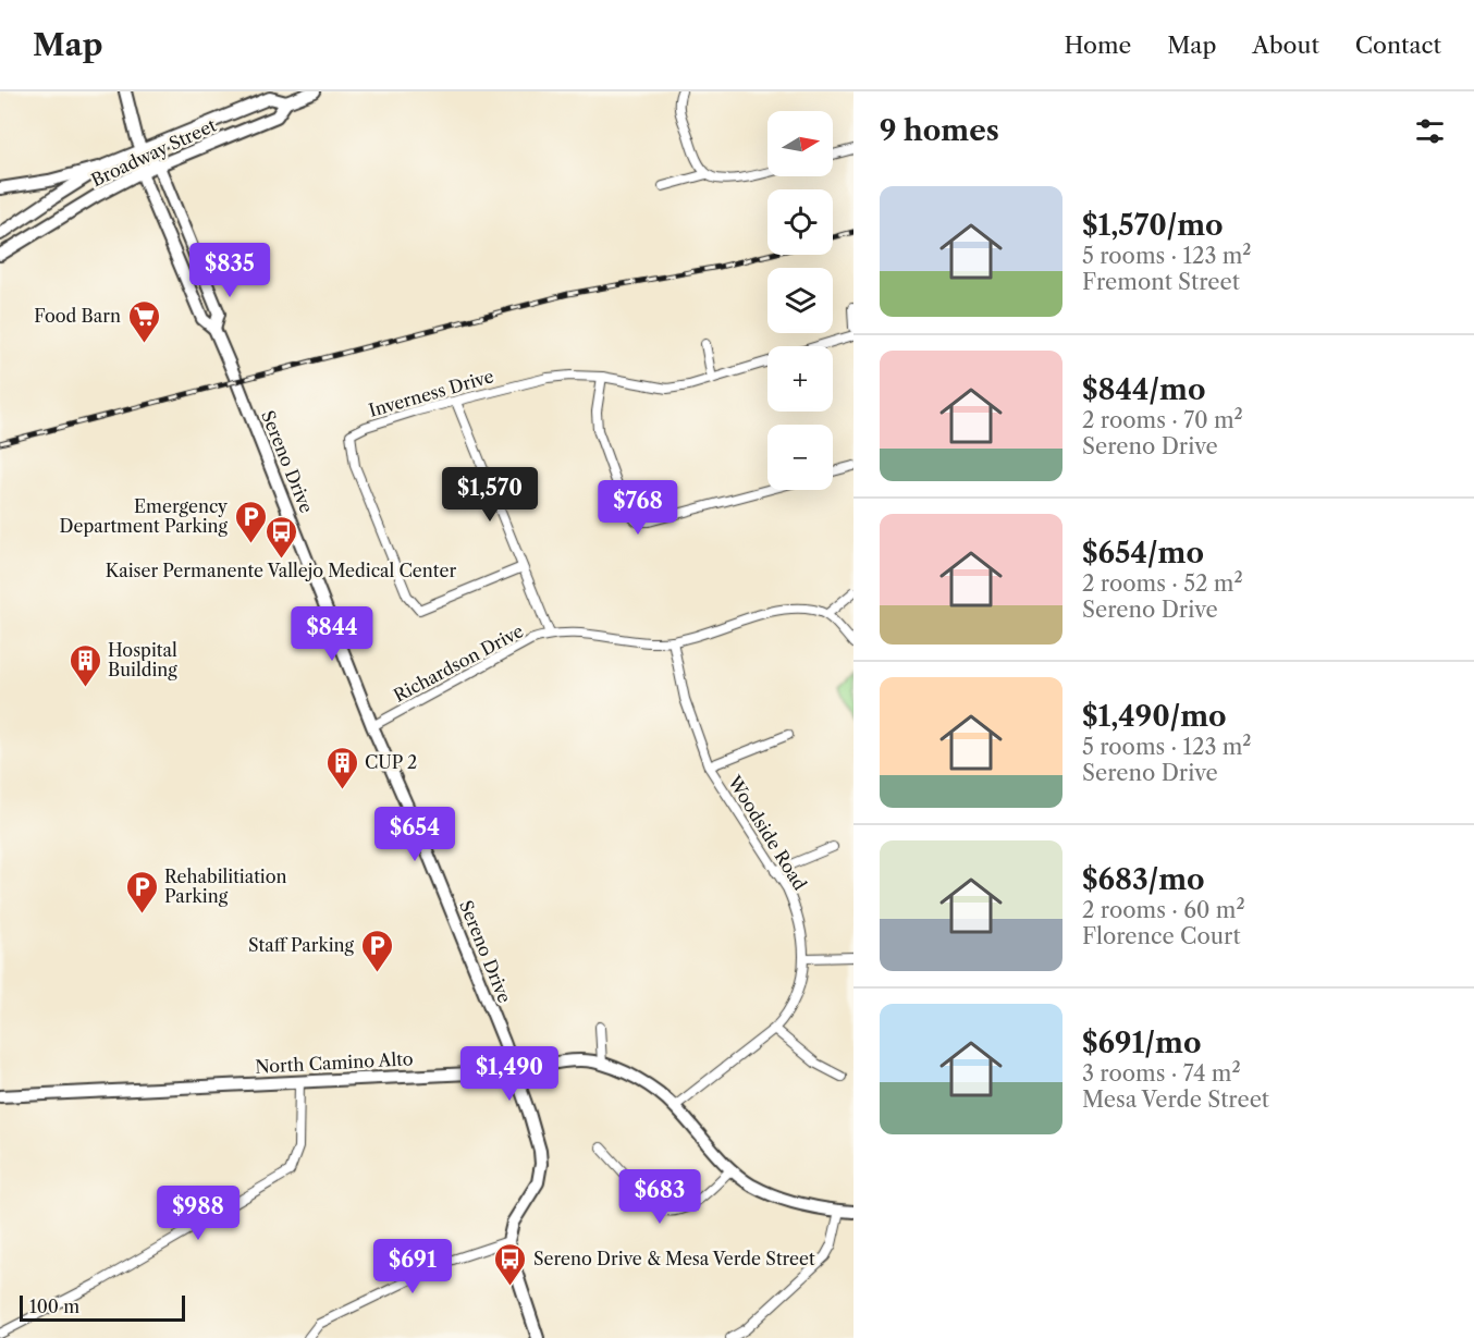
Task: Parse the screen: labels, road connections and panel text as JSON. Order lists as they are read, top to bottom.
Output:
{
  "streets": {
    "street": [
      "Broadway Street",
      "Inverness Drive",
      "Sereno Drive",
      "Richardson Drive",
      "Woodside Road",
      "North Camino Alto"
    ]
  },
  "crossings": [
    ["Broadway Street", "Sereno Drive"],
    ["Sereno Drive", "Richardson Drive"],
    ["Sereno Drive", "North Camino Alto"],
    ["Richardson Drive", "Woodside Road"],
    ["Woodside Road", "North Camino Alto"]
  ],
  "places": {
    "supermarket": ["Food Barn"],
    "parking": ["Emergency Department Parking", "Rehabilitiation Parking", "Staff Parking"],
    "bus stop": ["Kaiser Permanente Vallejo Medical Center", "Sereno Drive & Mesa Verde Street"],
    "building": ["Hospital Building", "CUP 2"]
  },
  "scale_bar": "100 m",
  "north": "right",
  "page": {
    "header": "Map",
    "nav": [
      "Home",
      "Map",
      "About",
      "Contact"
    ],
    "heading": "9 homes",
    "map_buttons": ["+", "−"],
    "list": [
      {
        "name": "$1,570/mo",
        "note": "5 rooms · 123 m² · Fremont Street"
      },
      {
        "name": "$844/mo",
        "note": "2 rooms · 70 m² · Sereno Drive"
      },
      {
        "name": "$654/mo",
        "note": "2 rooms · 52 m² · Sereno Drive"
      },
      {
        "name": "$1,490/mo",
        "note": "5 rooms · 123 m² · Sereno Drive"
      },
      {
        "name": "$683/mo",
        "note": "2 rooms · 60 m² · Florence Court"
      },
      {
        "name": "$691/mo",
        "note": "3 rooms · 74 m² · Mesa Verde Street"
      }
    ],
    "price": [
      "$835",
      "$1,570",
      "$768",
      "$844",
      "$654",
      "$1,490",
      "$683",
      "$988",
      "$691"
    ],
    "scale": "100 m"
  }
}
